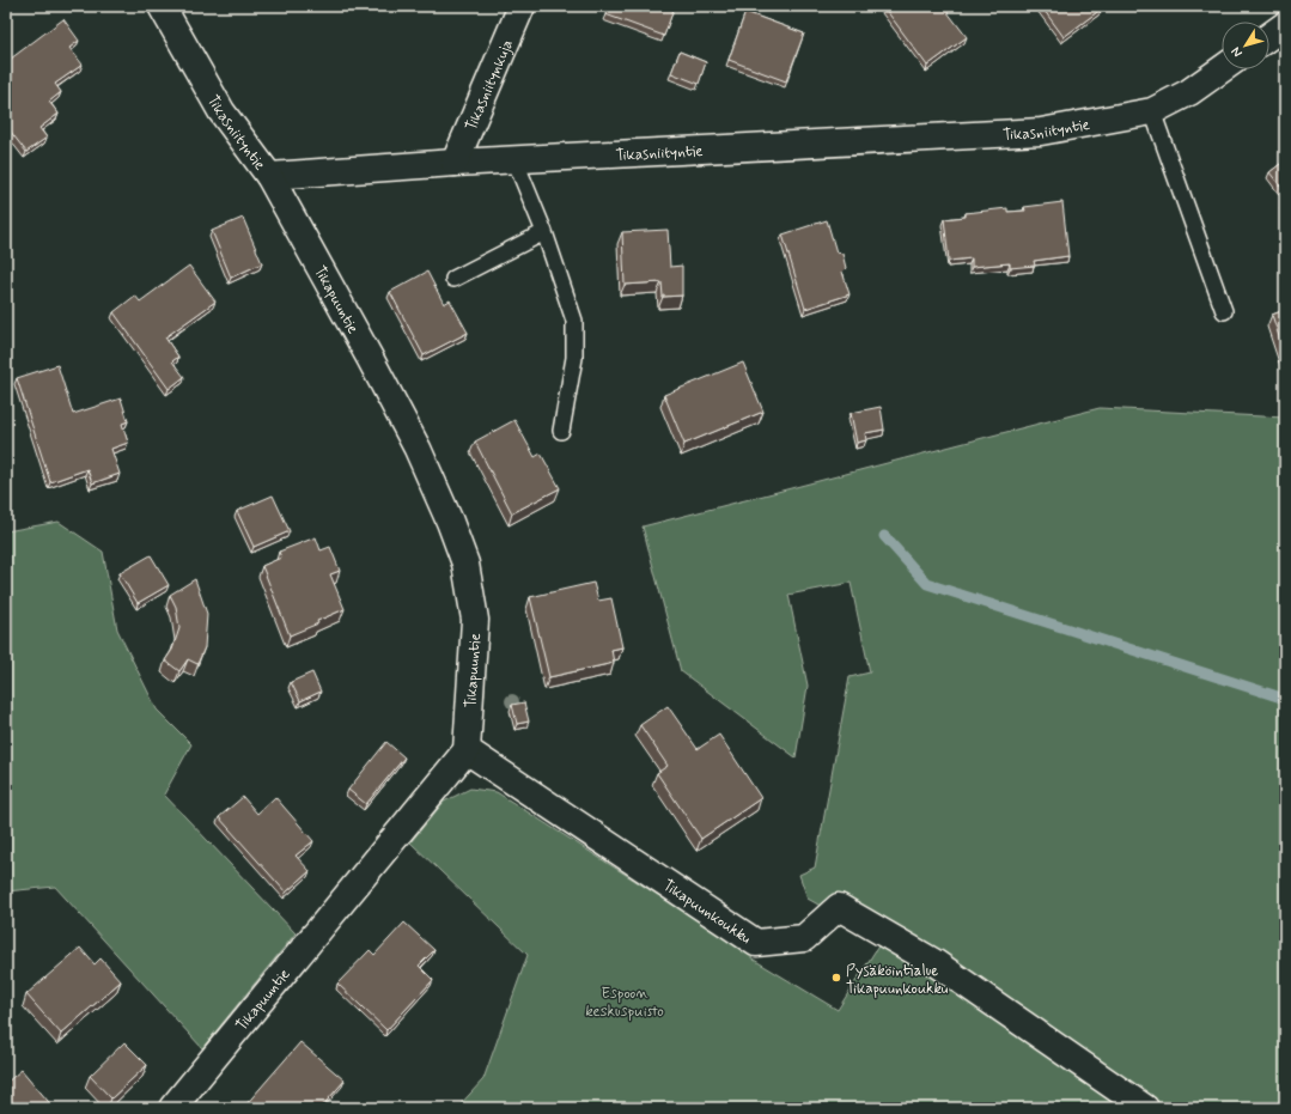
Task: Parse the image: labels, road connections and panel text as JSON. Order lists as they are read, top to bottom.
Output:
{
  "streets": {
    "street": [
      "Tikasniitynkuja",
      "Tikasniityntie",
      "Tikapuuntie",
      "Tikapuunkoukku"
    ]
  },
  "crossings": [
    ["Tikasniitynkuja", "Tikasniityntie"],
    ["Tikasniityntie", "Tikapuuntie"],
    ["Tikapuuntie", "Tikapuunkoukku"]
  ],
  "parks": ["Espoon keskuspuisto"],
  "places": ["Pysäköintialue Tikapuunkoukku"],
  "north": "bottom left"
}
